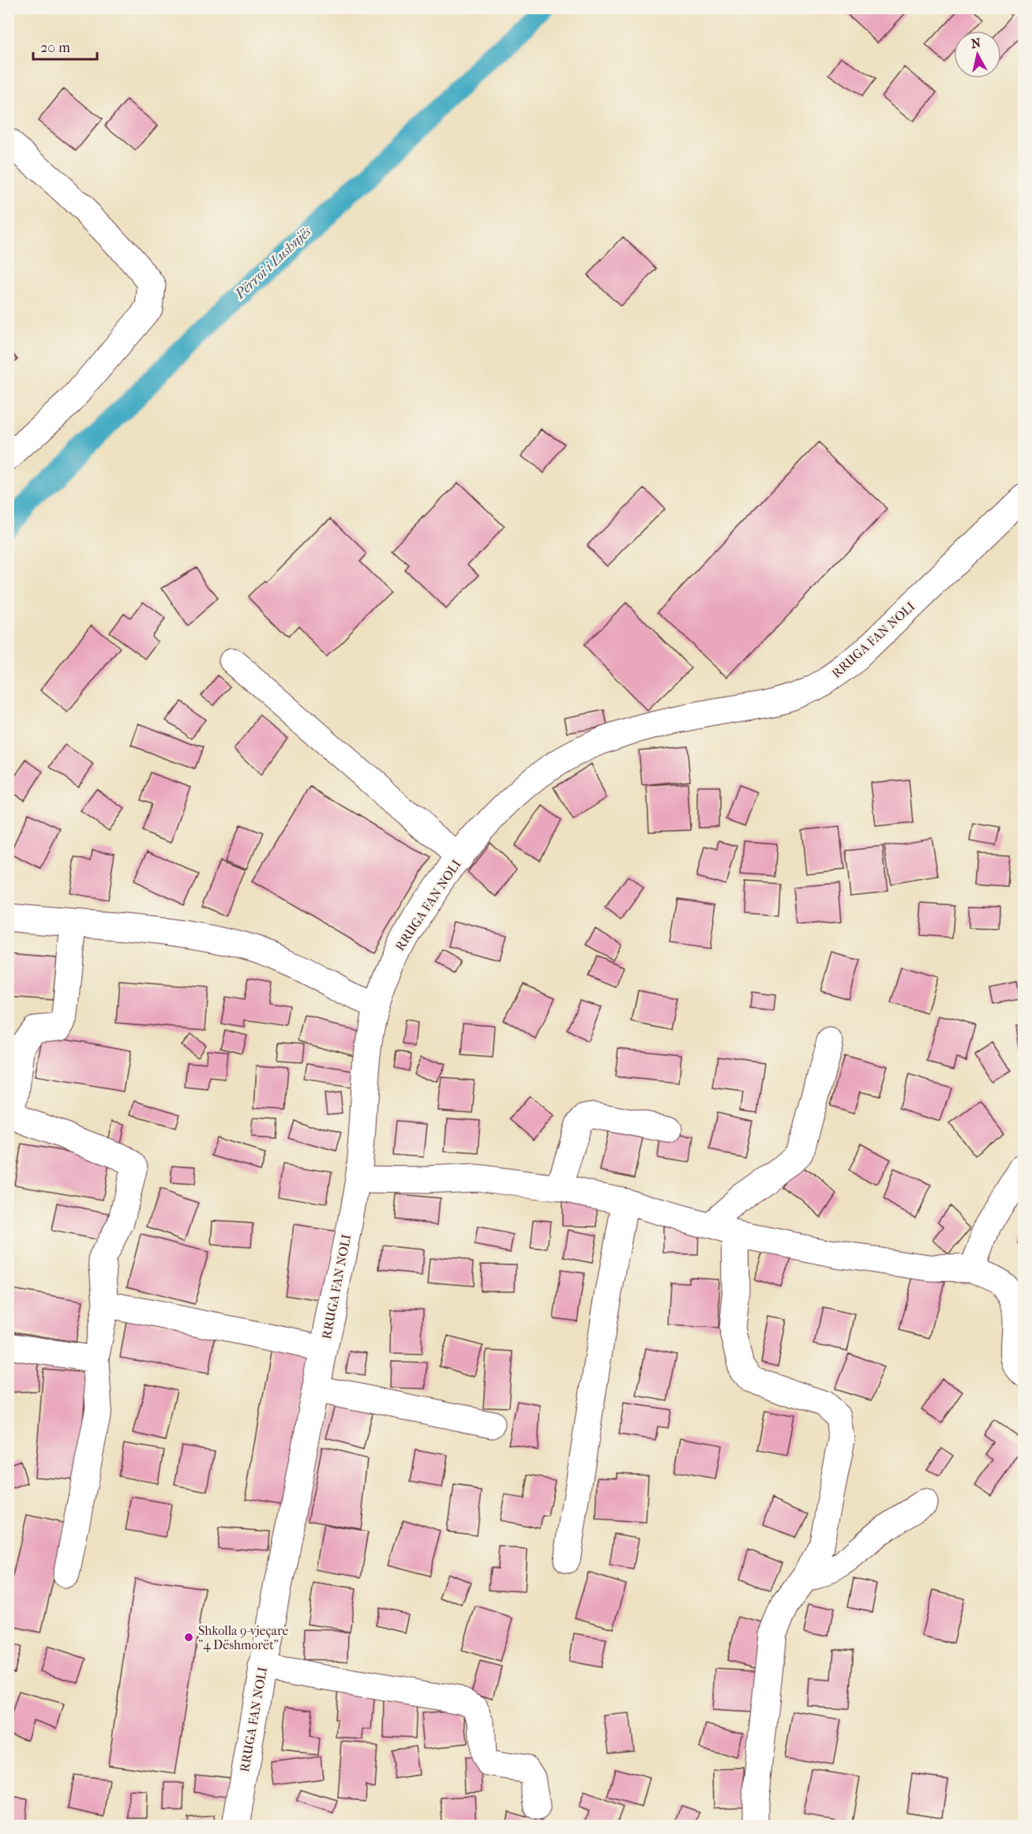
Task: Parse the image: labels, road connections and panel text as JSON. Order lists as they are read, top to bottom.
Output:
{
  "streets": {
    "street": ["RRUGA FAN NOLI"]
  },
  "water": ["Përroi i Lushnjës"],
  "places": ["Shkolla 9-vjeçare \"4 Dëshmorët\""],
  "scale_bar": "20 m",
  "north": "top"
}
